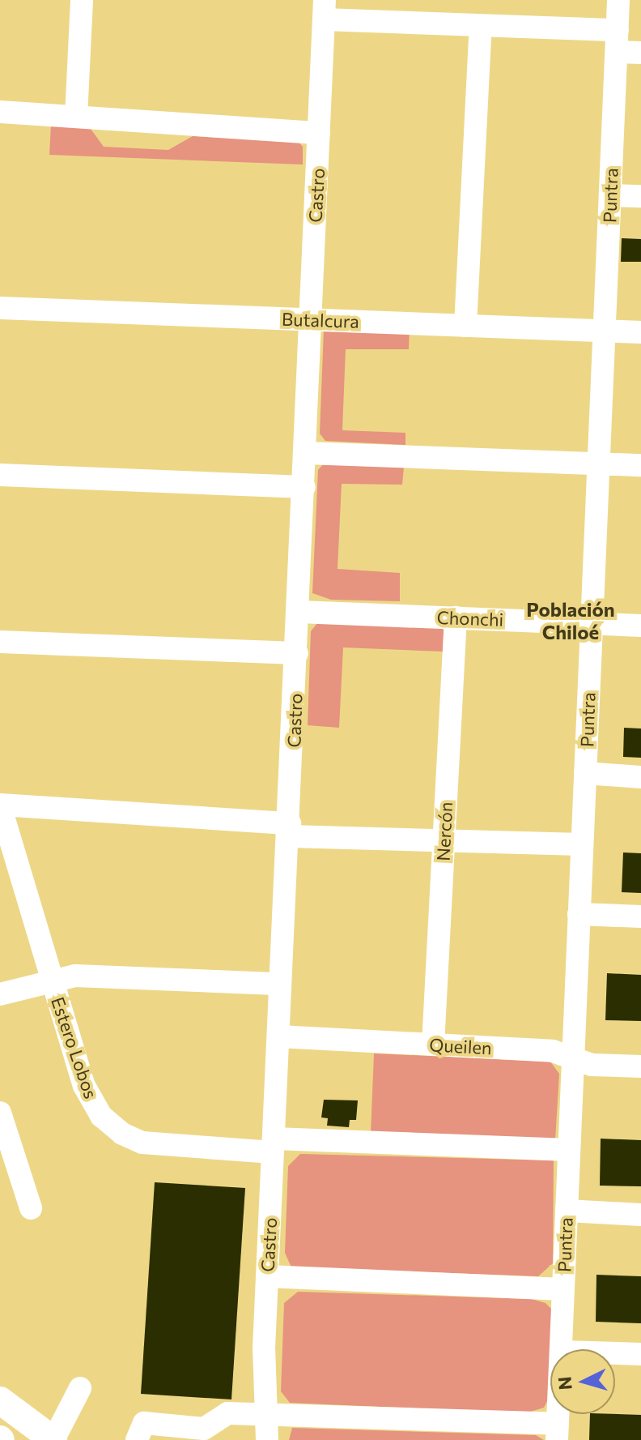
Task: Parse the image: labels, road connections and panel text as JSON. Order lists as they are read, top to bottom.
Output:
{
  "streets": {
    "street": [
      "Castro",
      "Puntra",
      "Butalcura",
      "Chonchi",
      "Nercón",
      "Queilen",
      "Estero Lobos"
    ]
  },
  "crossings": [
    ["Castro", "Butalcura"],
    ["Castro", "Chonchi"],
    ["Castro", "Queilen"],
    ["Castro", "Estero Lobos"],
    ["Puntra", "Butalcura"],
    ["Puntra", "Chonchi"],
    ["Puntra", "Queilen"],
    ["Puntra", "Estero Lobos"],
    ["Chonchi", "Nercón"],
    ["Nercón", "Queilen"]
  ],
  "districts": ["Población Chiloé"],
  "north": "left"
}
